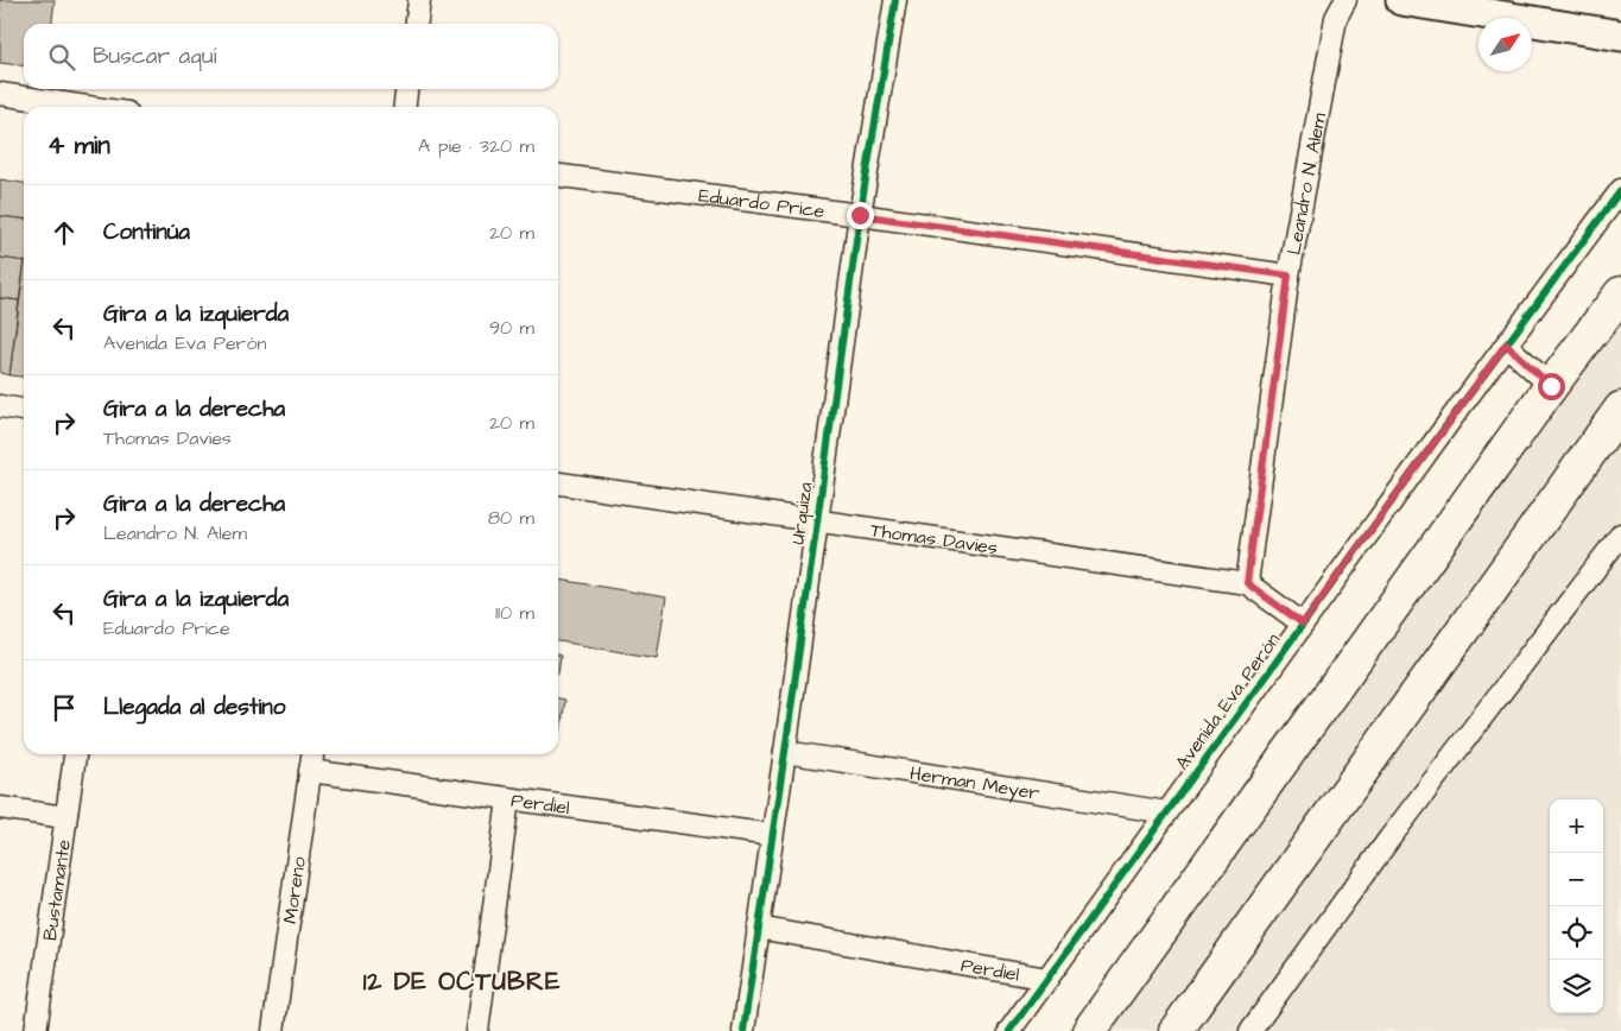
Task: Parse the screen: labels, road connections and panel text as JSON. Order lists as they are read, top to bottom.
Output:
{
  "streets": {
    "street": [
      "Leandro N. Alem",
      "Eduardo Price",
      "Urquiza",
      "Thomas Davies",
      "Avenida Eva Perón",
      "Herman Meyer",
      "Perdiel",
      "Bustamante",
      "Moreno"
    ]
  },
  "crossings": [
    ["Leandro N. Alem", "Eduardo Price"],
    ["Leandro N. Alem", "Thomas Davies"],
    ["Eduardo Price", "Urquiza"],
    ["Urquiza", "Thomas Davies"],
    ["Urquiza", "Herman Meyer"],
    ["Urquiza", "Perdiel"],
    ["Thomas Davies", "Avenida Eva Perón"],
    ["Avenida Eva Perón", "Herman Meyer"],
    ["Avenida Eva Perón", "Perdiel"],
    ["Perdiel", "Moreno"]
  ],
  "districts": ["12 DE OCTUBRE"],
  "north": "top right",
  "page": {
    "search": "Buscar aquí",
    "heading": ["4 min", "A pie · 320 m"],
    "list": [
      ["Continúa", "20 m"],
      ["Gira a la izquierda", "Avenida Eva Perón", "90 m"],
      ["Gira a la derecha", "Thomas Davies", "20 m"],
      ["Gira a la derecha", "Leandro N. Alem", "80 m"],
      ["Gira a la izquierda", "Eduardo Price", "110 m"],
      "Llegada al destino"
    ],
    "map_buttons": ["+", "−"]
  }
}
